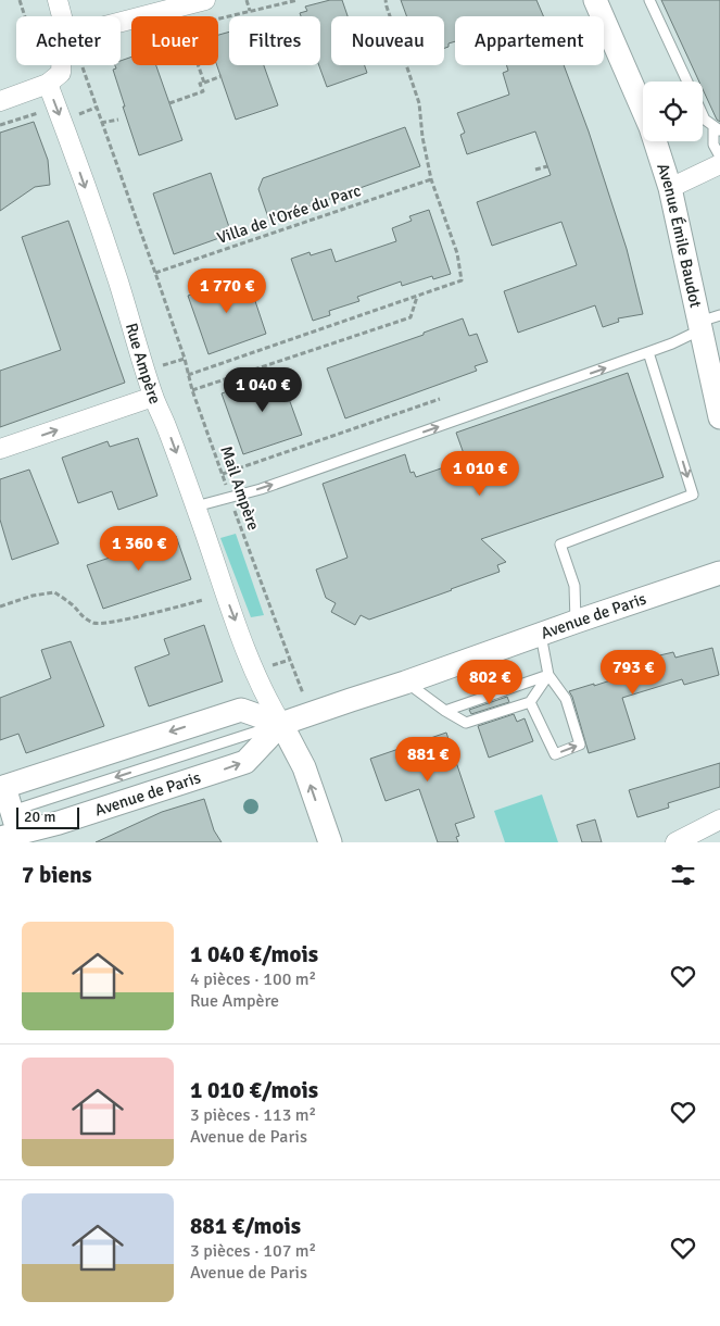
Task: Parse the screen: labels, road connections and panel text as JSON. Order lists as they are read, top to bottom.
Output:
{
  "streets": {
    "street": ["Avenue Émile Baudot", "Rue Ampère", "Avenue de Paris"],
    "path": ["Villa de l'Orée du Parc", "Mail Ampère"]
  },
  "crossings": [
    ["Villa de l'Orée du Parc", "Mail Ampère"],
    ["Rue Ampère", "Avenue de Paris"],
    ["Mail Ampère", "Avenue de Paris"]
  ],
  "one_way": ["Rue Ampère"],
  "scale_bar": "20 m",
  "page": {
    "chip": [
      "Acheter",
      "Louer",
      "Filtres",
      "Nouveau",
      "Appartement"
    ],
    "price": [
      "1 770 €",
      "1 040 €",
      "1 010 €",
      "1 360 €",
      "793 €",
      "802 €",
      "881 €"
    ],
    "scale": "20 m",
    "heading": "7 biens",
    "list": [
      {
        "name": "1 040 €/mois",
        "note": "4 pièces · 100 m² · Rue Ampère"
      },
      {
        "name": "1 010 €/mois",
        "note": "3 pièces · 113 m² · Avenue de Paris"
      },
      {
        "name": "881 €/mois",
        "note": "3 pièces · 107 m² · Avenue de Paris"
      }
    ]
  }
}
